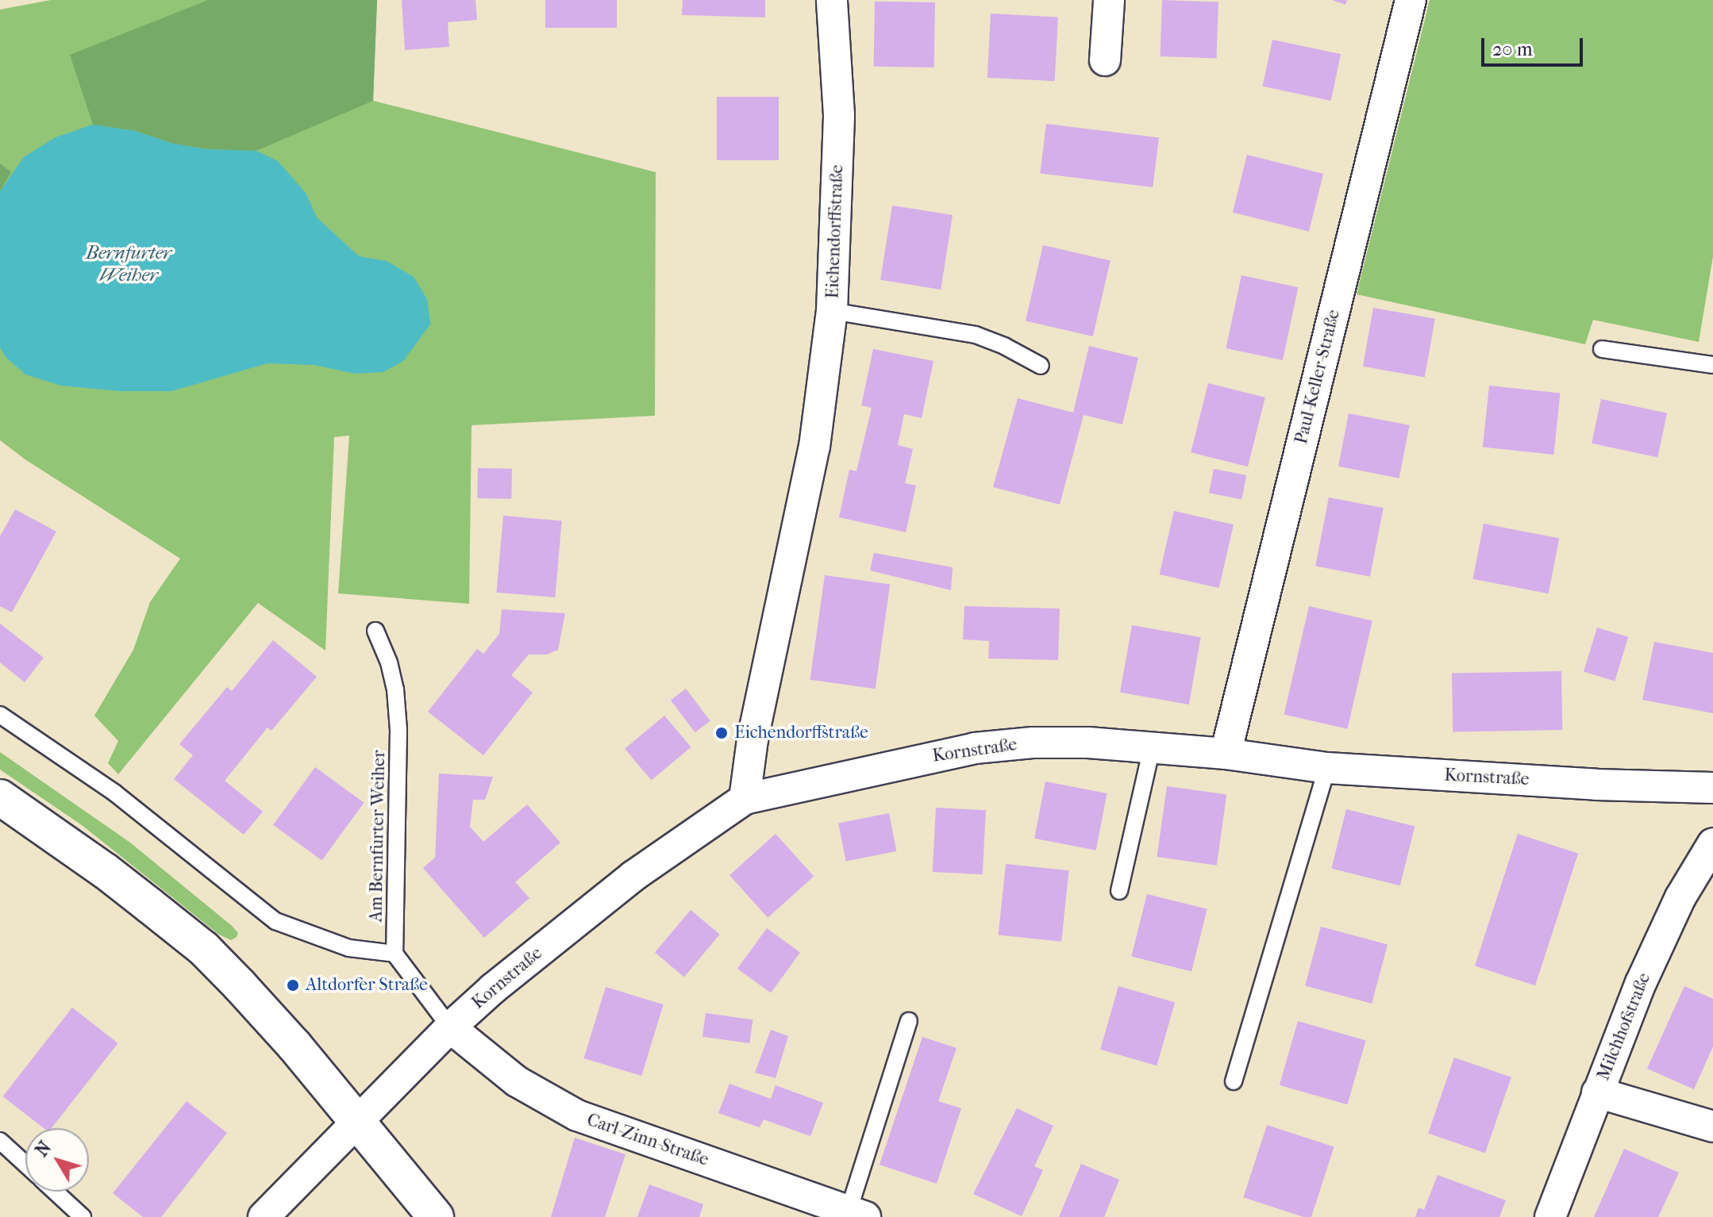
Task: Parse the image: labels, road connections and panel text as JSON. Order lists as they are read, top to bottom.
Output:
{
  "streets": {
    "street": [
      "Eichendorffstraße",
      "Paul-Keller-Straße",
      "Kornstraße",
      "Milchhofstraße",
      "Carl-Zinn-Straße"
    ],
    "lane": ["Am Bernfurter Weiher"]
  },
  "crossings": [
    ["Eichendorffstraße", "Kornstraße"],
    ["Paul-Keller-Straße", "Kornstraße"],
    ["Kornstraße", "Carl-Zinn-Straße"]
  ],
  "water": ["Bernfurter Weiher"],
  "places": ["Eichendorffstraße", "Altdorfer Straße"],
  "scale_bar": "20 m",
  "north": "top left"
}
